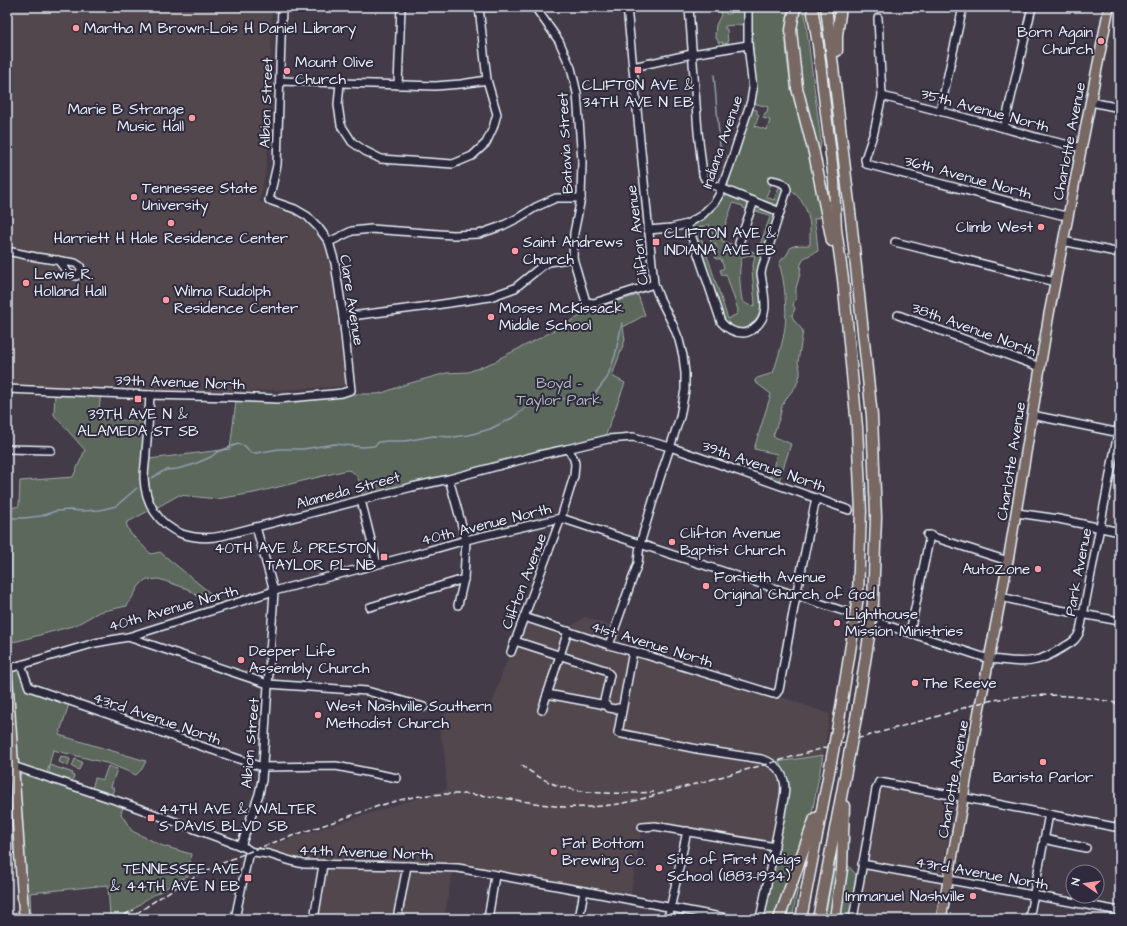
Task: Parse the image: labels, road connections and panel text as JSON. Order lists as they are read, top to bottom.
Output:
{
  "streets": {
    "main road": ["Charlotte Avenue"],
    "street": [
      "Albion Street",
      "35th Avenue North",
      "Indiana Avenue",
      "Batavia Street",
      "36th Avenue North",
      "Clifton Avenue",
      "Clare Avenue",
      "38th Avenue North",
      "39th Avenue North",
      "Alameda Street",
      "40th Avenue North",
      "Park Avenue",
      "41st Avenue North",
      "43rd Avenue North",
      "44th Avenue North"
    ]
  },
  "crossings": [
    ["Albion Street", "Clare Avenue"],
    ["Albion Street", "Alameda Street"],
    ["Albion Street", "40th Avenue North"],
    ["Albion Street", "43rd Avenue North"],
    ["Albion Street", "44th Avenue North"],
    ["35th Avenue North", "Charlotte Avenue"],
    ["35th Avenue North", "36th Avenue North"],
    ["Charlotte Avenue", "36th Avenue North"],
    ["Charlotte Avenue", "38th Avenue North"],
    ["Charlotte Avenue", "40th Avenue North"],
    ["Charlotte Avenue", "Park Avenue"],
    ["Charlotte Avenue", "43rd Avenue North"],
    ["Batavia Street", "Clifton Avenue"],
    ["Clifton Avenue", "39th Avenue North"],
    ["Clifton Avenue", "Alameda Street"],
    ["Clifton Avenue", "40th Avenue North"],
    ["Clifton Avenue", "41st Avenue North"],
    ["Clare Avenue", "39th Avenue North"],
    ["39th Avenue North", "Alameda Street"],
    ["40th Avenue North", "Park Avenue"],
    ["40th Avenue North", "41st Avenue North"],
    ["40th Avenue North", "43rd Avenue North"]
  ],
  "parks": ["Boyd - Taylor Park"],
  "places": {
    "other": [
      "Martha M Brown-Lois H Daniel Library",
      "Born Again Church",
      "Mount Olive Church",
      "Marie B Strange Music Hall",
      "Tennessee State University",
      "Harriett H Hale Residence Center",
      "Climb West",
      "Saint Andrews Church",
      "Lewis R. Holland Hall",
      "Wilma Rudolph Residence Center",
      "Moses McKissack Middle School",
      "Clifton Avenue Baptist Church",
      "AutoZone",
      "Fortieth Avenue Original Church of God",
      "Lighthouse Mission Ministries",
      "Deeper Life Assembly Church",
      "The Reeve",
      "West Nashville Southern Methodist Church",
      "Barista Parlor",
      "Fat Bottom Brewing Co.",
      "Site of First Meigs School (1883-1934)",
      "Immanuel Nashville"
    ],
    "transit": [
      "CLIFTON AVE & 34TH AVE N EB",
      "CLIFTON AVE & INDIANA AVE EB",
      "39TH AVE N & ALAMEDA ST SB",
      "40TH AVE & PRESTON TAYLOR PL NB",
      "44TH AVE & WALTER S DAVIS BLVD SB",
      "TENNESSEE AVE & 44TH AVE N EB"
    ]
  },
  "north": "left"
}
